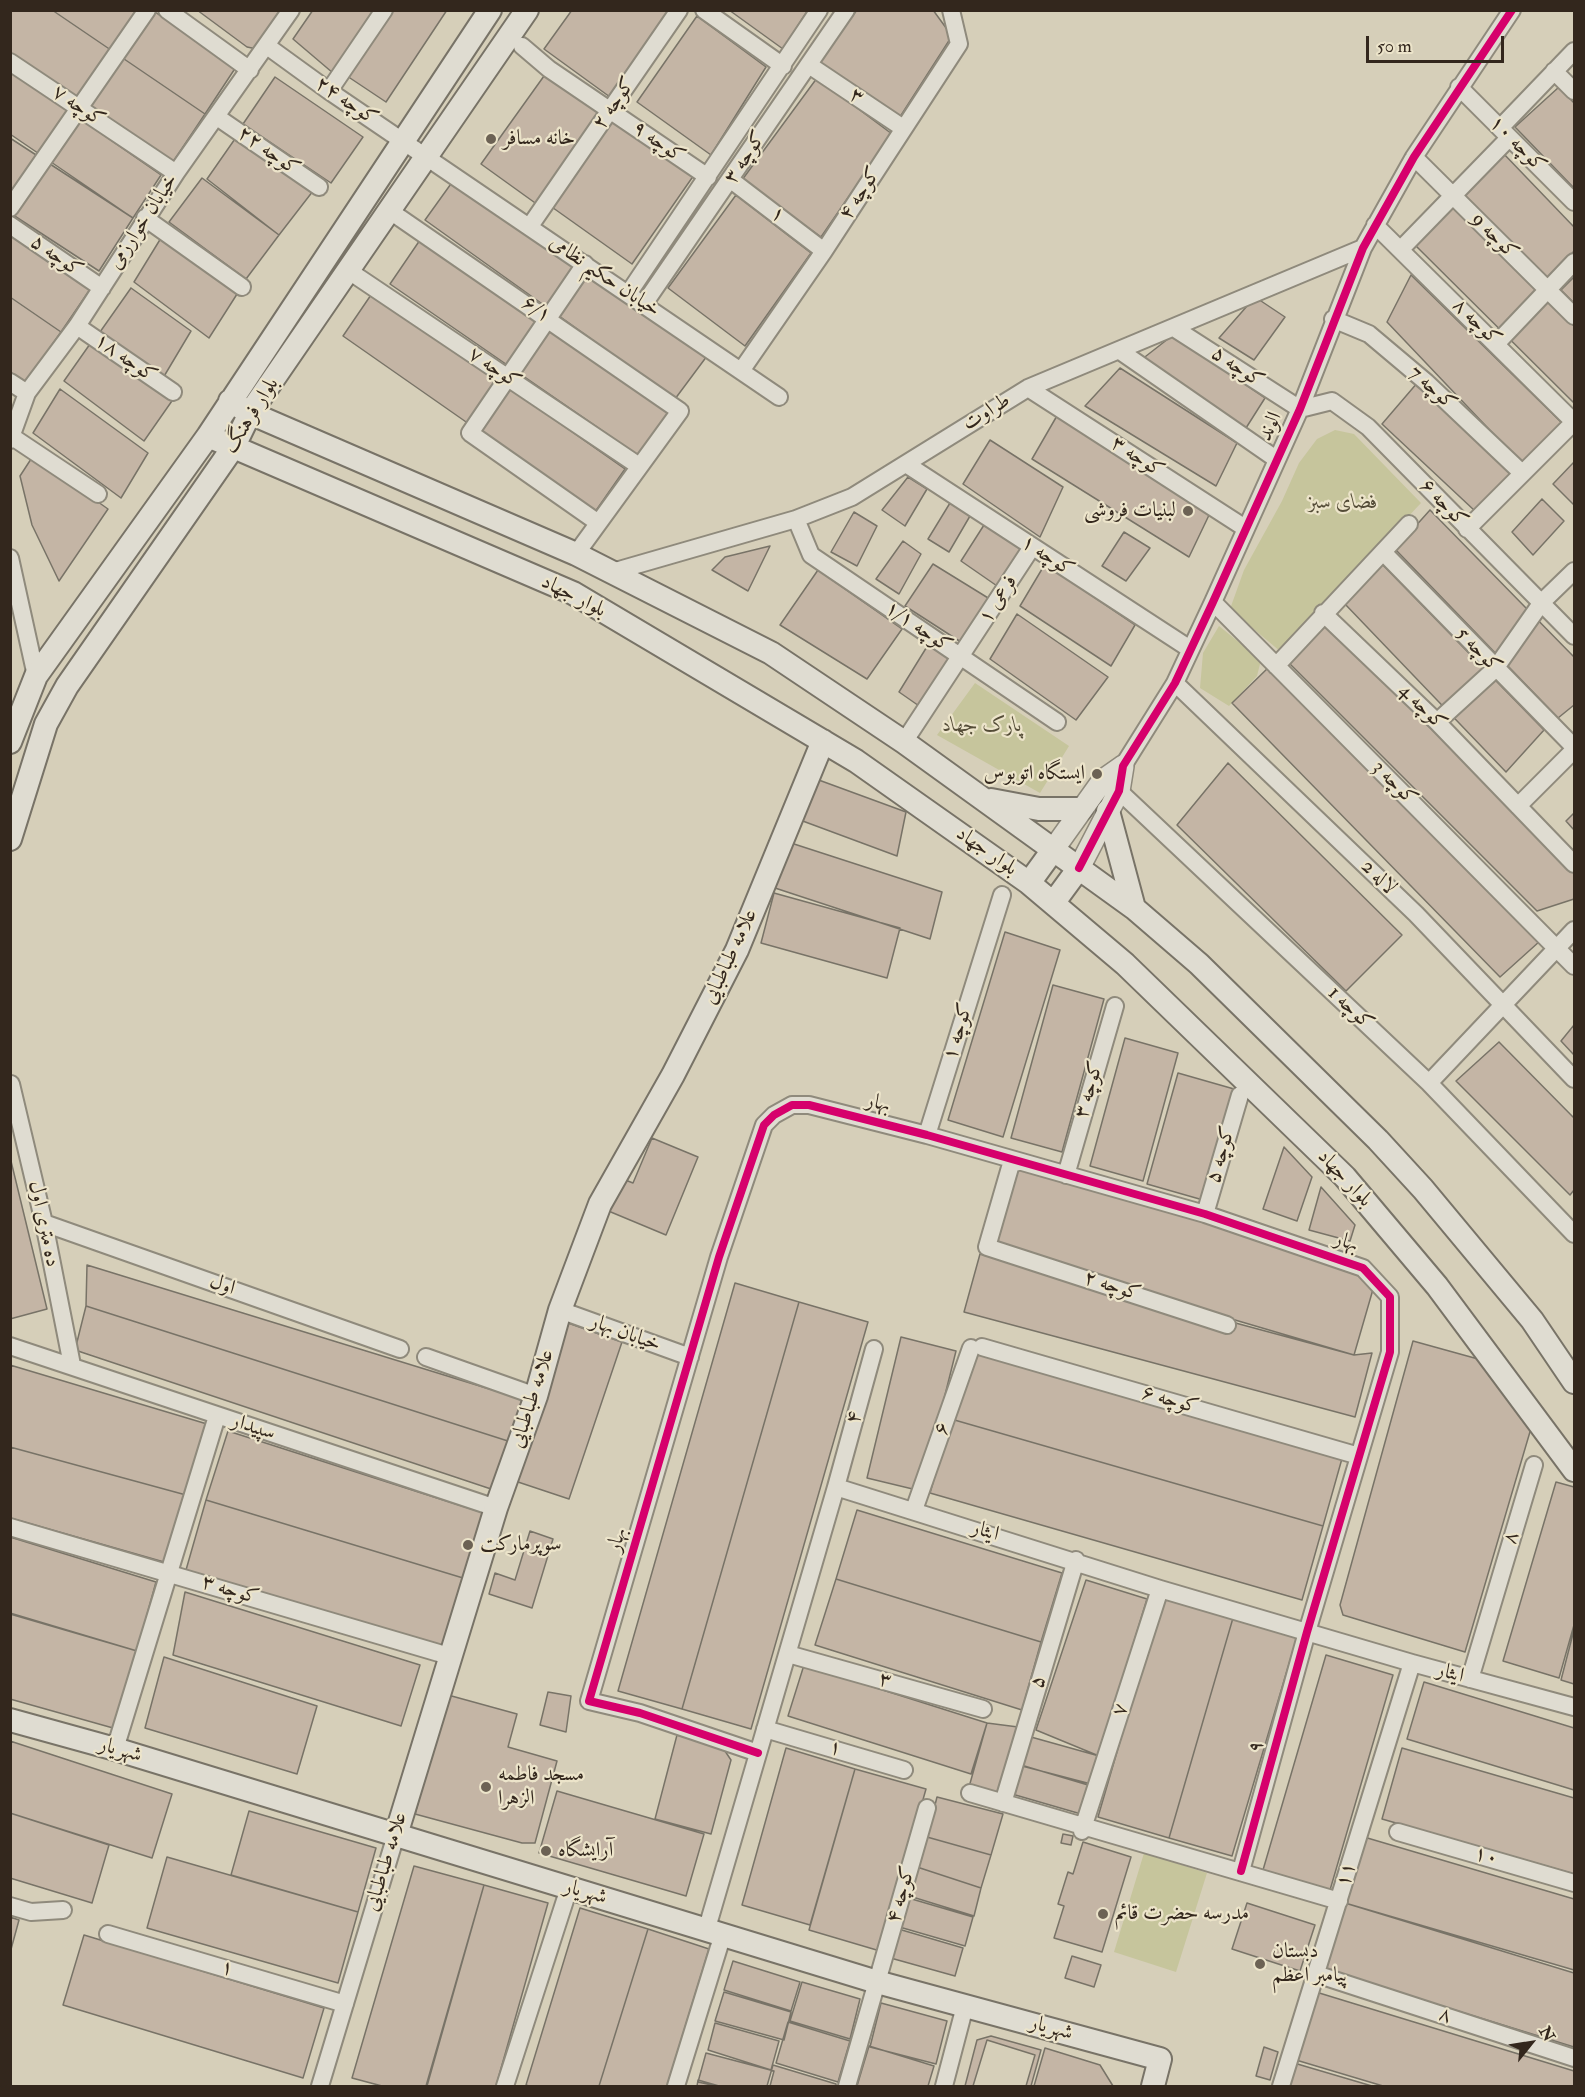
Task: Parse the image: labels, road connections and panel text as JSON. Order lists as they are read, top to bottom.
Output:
{
  "streets": {
    "main road": [
      "بلوار فرهنگ",
      "بلوار جهاد",
      "علامه طباطبایی",
      "شهریار"
    ],
    "street": [
      "۳",
      "کوچه ۲۴",
      "کوچه ۲",
      "کوچه ۷",
      "کوچه ۹",
      "کوچه ۱۰",
      "کوچه ۲۲",
      "کوچه ۳",
      "کوچه ۴",
      "۱",
      "خیابان خوارزمی",
      "کوچه 9",
      "کوچه ۵",
      "خیابان حکیم نظامی",
      "۶/۱",
      "کوچه ۸",
      "کوچه ۱۸",
      "کوچه 7",
      "طراوت",
      "الوند",
      "کوچه ۶",
      "کوچه ۱",
      "فرعی ۱",
      "کوچه ۱/۱",
      "کوچه 5",
      "کوچه 4",
      "کوچه 3",
      "لاله 2",
      "کوچه 1",
      "بهار",
      "ده متری اول",
      "اول",
      "خیابان بهار",
      "۴",
      "سپیدار",
      "۶",
      "ایثار",
      "۸",
      "۵",
      "۷",
      "۹",
      "۱۰",
      "۱۱"
    ]
  },
  "crossings": [
    ["۳", "کوچه ۳"],
    ["۳", "کوچه ۴"],
    ["کوچه ۲۴", "خیابان خوارزمی"],
    ["کوچه ۲۴", "خیابان حکیم نظامی"],
    ["کوچه ۲۴", "بلوار فرهنگ"],
    ["کوچه ۲", "کوچه ۹"],
    ["کوچه ۲", "خیابان حکیم نظامی"],
    ["کوچه ۲", "بهار"],
    ["کوچه ۷", "خیابان خوارزمی"],
    ["کوچه ۷", "۶/۱"],
    ["کوچه ۷", "بلوار فرهنگ"],
    ["کوچه ۹", "کوچه ۳"],
    ["کوچه ۱۰", "الوند"],
    ["کوچه ۲۲", "خیابان خوارزمی"],
    ["کوچه ۳", "۱"],
    ["کوچه ۳", "خیابان حکیم نظامی"],
    ["کوچه ۳", "طراوت"],
    ["کوچه ۳", "الوند"],
    ["کوچه ۳", "علامه طباطبایی"],
    ["کوچه ۳", "بهار"],
    ["کوچه ۴", "۱"],
    ["کوچه ۴", "خیابان حکیم نظامی"],
    ["کوچه ۴", "شهریار"],
    ["۱", "علامه طباطبایی"],
    ["خیابان خوارزمی", "کوچه ۵"],
    ["خیابان خوارزمی", "کوچه ۱۸"],
    ["کوچه 9", "الوند"],
    ["کوچه ۵", "طراوت"],
    ["کوچه ۵", "الوند"],
    ["کوچه ۵", "کوچه ۶"],
    ["کوچه ۵", "بهار"],
    ["خیابان حکیم نظامی", "بلوار فرهنگ"],
    ["۶/۱", "بلوار فرهنگ"],
    ["کوچه ۸", "الوند"],
    ["کوچه 7", "الوند"],
    ["طراوت", "الوند"],
    ["طراوت", "کوچه ۱"],
    ["طراوت", "بلوار جهاد"],
    ["طراوت", "کوچه ۱/۱"],
    ["بلوار فرهنگ", "بلوار جهاد"],
    ["الوند", "کوچه ۶"],
    ["الوند", "کوچه ۱"],
    ["الوند", "بلوار جهاد"],
    ["الوند", "کوچه 3"],
    ["الوند", "لاله 2"],
    ["الوند", "کوچه 1"],
    ["کوچه ۶", "بهار"],
    ["کوچه ۶", "۶"],
    ["کوچه ۱", "فرعی ۱"],
    ["کوچه ۱", "بهار"],
    ["بلوار جهاد", "فرعی ۱"],
    ["بلوار جهاد", "علامه طباطبایی"],
    ["فرعی ۱", "کوچه ۱/۱"],
    ["علامه طباطبایی", "خیابان بهار"],
    ["علامه طباطبایی", "سپیدار"],
    ["علامه طباطبایی", "شهریار"],
    ["بهار", "خیابان بهار"],
    ["بهار", "ایثار"],
    ["بهار", "۹"],
    ["ده متری اول", "اول"],
    ["ده متری اول", "سپیدار"],
    ["۴", "ایثار"],
    ["۶", "ایثار"],
    ["ایثار", "۸"],
    ["ایثار", "۵"],
    ["ایثار", "۷"],
    ["ایثار", "۹"],
    ["ایثار", "۱۱"],
    ["۸", "۱۱"]
  ],
  "parks": ["فضای سبز", "پارک جهاد"],
  "places": [
    "خانه مسافر",
    "لبنیات فروشی",
    "ایستگاه اتوبوس",
    "سوپرمارکت",
    "مسجد فاطمه الزهرا",
    "آرایشگاه",
    "مدرسه حضرت قائم",
    "دبستان پیامبر اعظم"
  ],
  "scale_bar": "50 m",
  "north": "top right"
}
